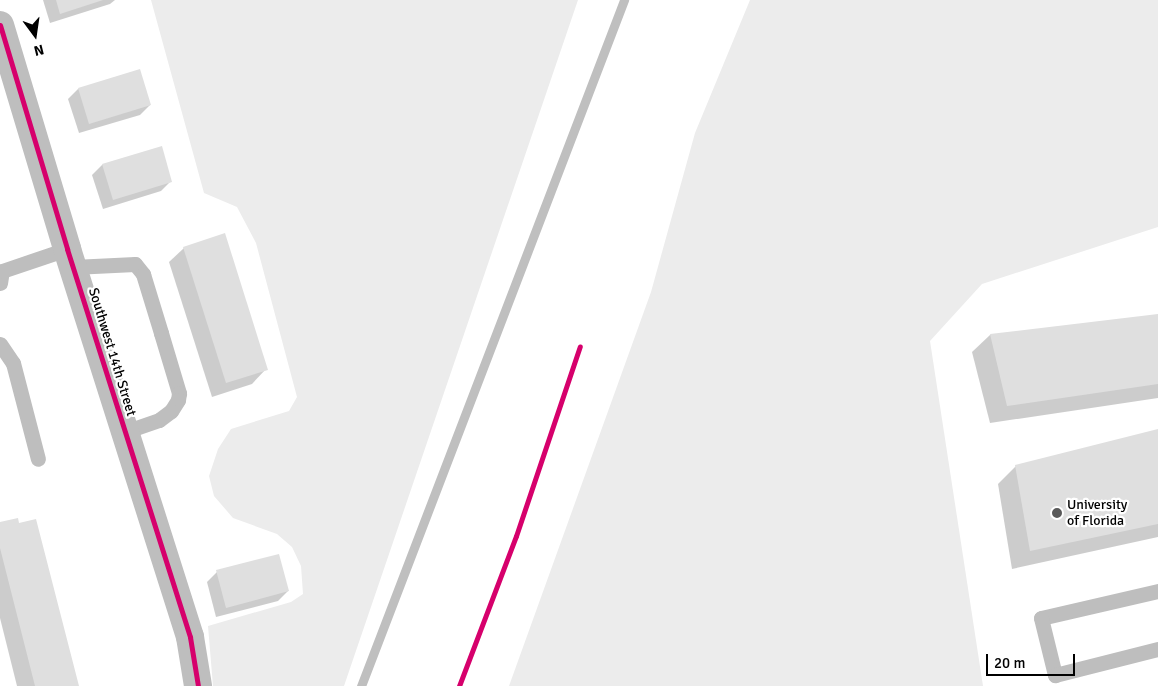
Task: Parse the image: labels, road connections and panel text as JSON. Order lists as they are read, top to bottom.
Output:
{
  "streets": {
    "street": ["Southwest 14th Street"]
  },
  "places": ["University of Florida"],
  "scale_bar": "20 m",
  "north": "bottom"
}
